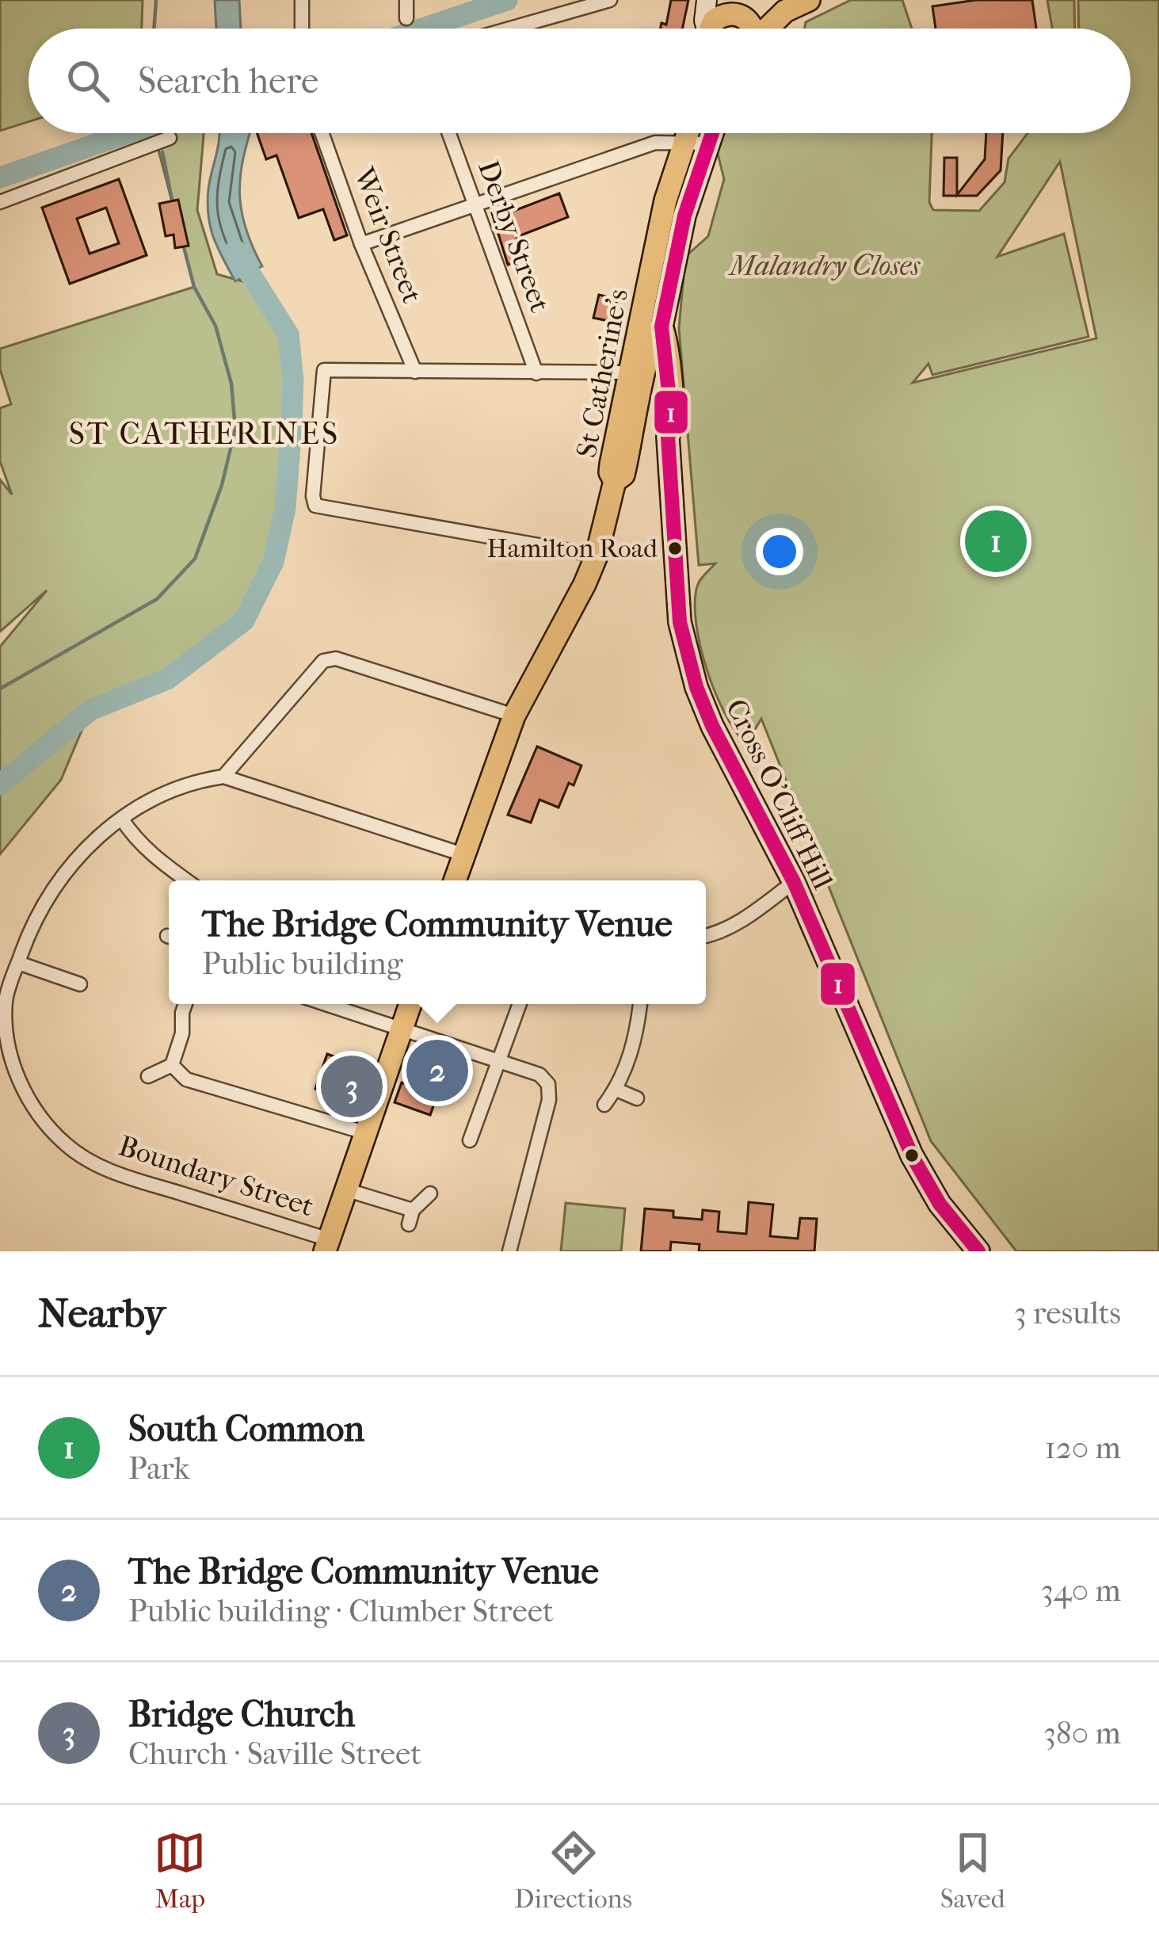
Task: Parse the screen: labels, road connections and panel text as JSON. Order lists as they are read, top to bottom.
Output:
{
  "streets": {
    "main road": ["St Catherine's", "Cross O'Cliff Hill"],
    "street": ["Weir Street", "Derby Street", "Boundary Street"]
  },
  "crossings": [
    ["St Catherine's", "Cross O'Cliff Hill"]
  ],
  "districts": ["ST CATHERINES"],
  "parks": ["Malandry Closes"],
  "places": ["Hamilton Road"],
  "lines": ["transit line 1"],
  "page": {
    "search": "Search here",
    "pins": ["1", "2", "3"],
    "popup": ["The Bridge Community Venue", "Public building"],
    "heading": ["Nearby", "3 results"],
    "list": [
      {
        "mark": "1",
        "name": "South Common",
        "note": "Park",
        "value": "120 m"
      },
      {
        "mark": "2",
        "name": "The Bridge Community Venue",
        "note": "Public building · Clumber Street",
        "value": "340 m"
      },
      {
        "mark": "3",
        "name": "Bridge Church",
        "note": "Church · Saville Street",
        "value": "380 m"
      }
    ],
    "nav": ["Map", "Directions", "Saved"]
  }
}
